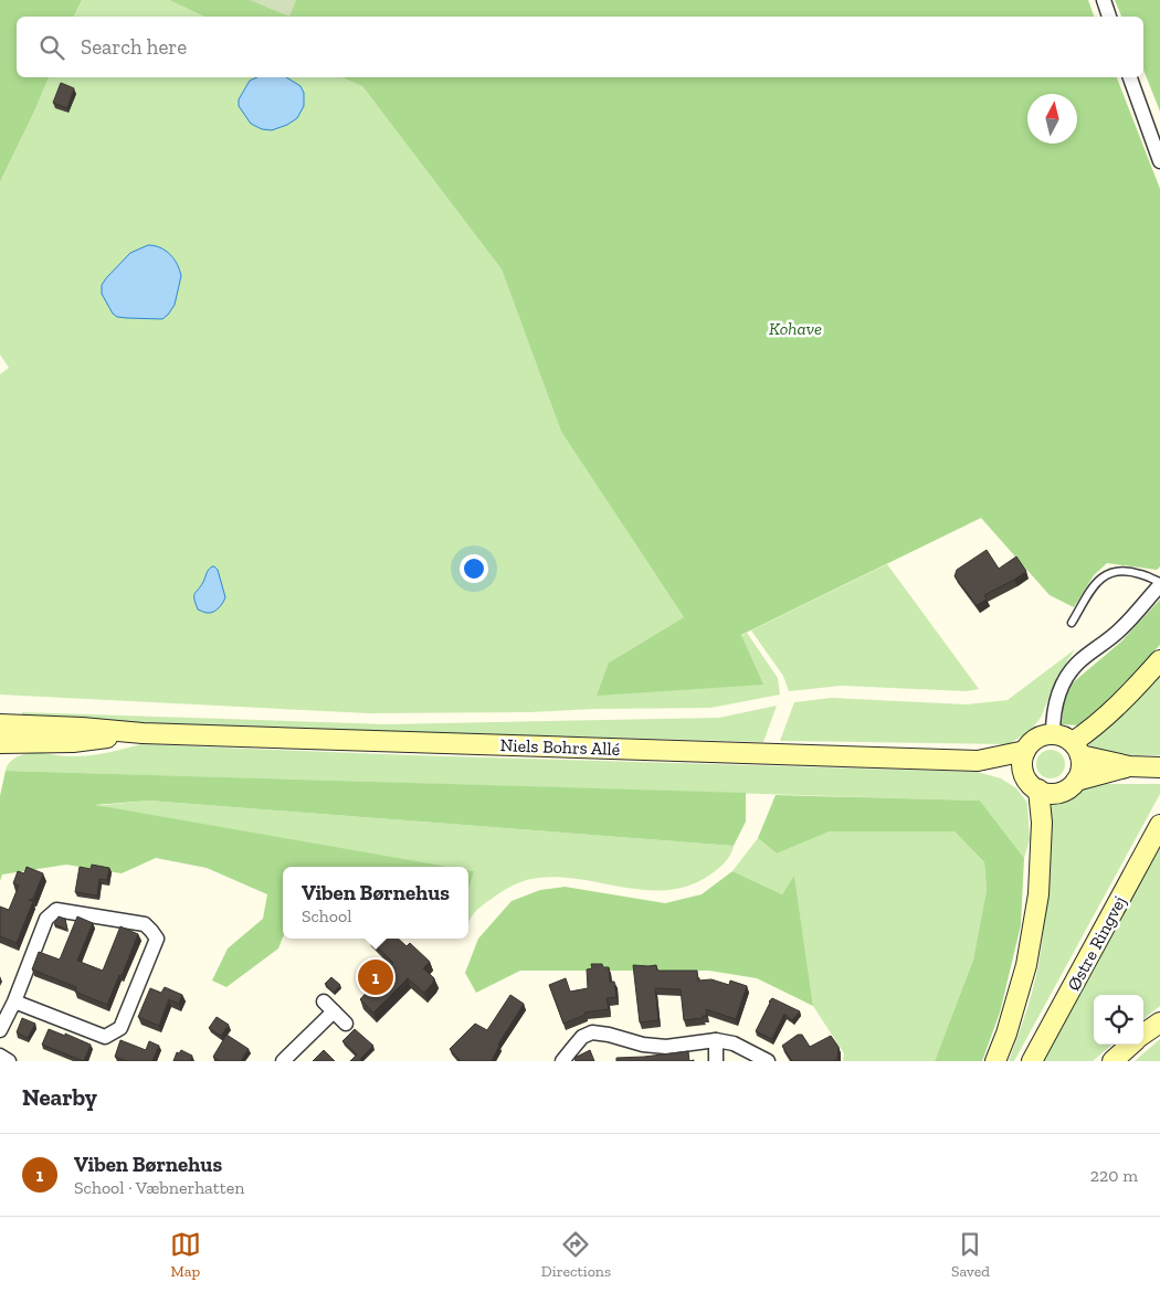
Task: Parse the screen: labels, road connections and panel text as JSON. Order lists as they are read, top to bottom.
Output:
{
  "streets": {
    "street": ["Niels Bohrs Allé", "Østre Ringvej"]
  },
  "parks": ["Kohave"],
  "north": "top",
  "page": {
    "search": "Search here",
    "popup": ["Viben Børnehus", "School"],
    "pins": "1",
    "heading": "Nearby",
    "list": [
      {
        "mark": "1",
        "name": "Viben Børnehus",
        "note": "School · Væbnerhatten",
        "value": "220 m"
      }
    ],
    "nav": ["Map", "Directions", "Saved"]
  }
}
